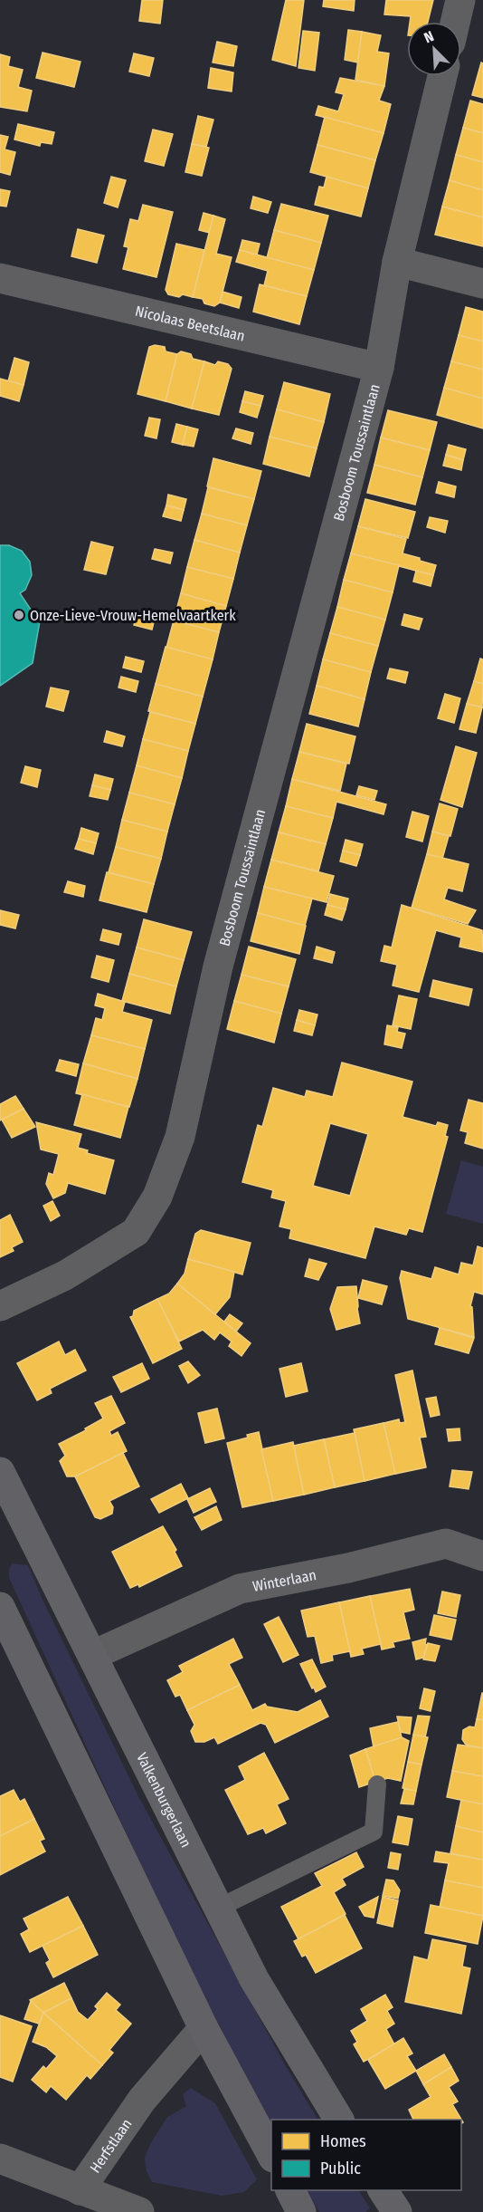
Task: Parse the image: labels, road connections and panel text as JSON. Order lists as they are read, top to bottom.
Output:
{
  "streets": {
    "street": [
      "Nicolaas Beetslaan",
      "Bosboom Toussaintlaan",
      "Winterlaan",
      "Valkenburgerlaan",
      "Herfstlaan"
    ]
  },
  "crossings": [
    ["Nicolaas Beetslaan", "Bosboom Toussaintlaan"],
    ["Winterlaan", "Valkenburgerlaan"]
  ],
  "places": ["Onze-Lieve-Vrouw-Hemelvaartkerk"],
  "legend": ["Homes", "Public"],
  "north": "top left"
}
